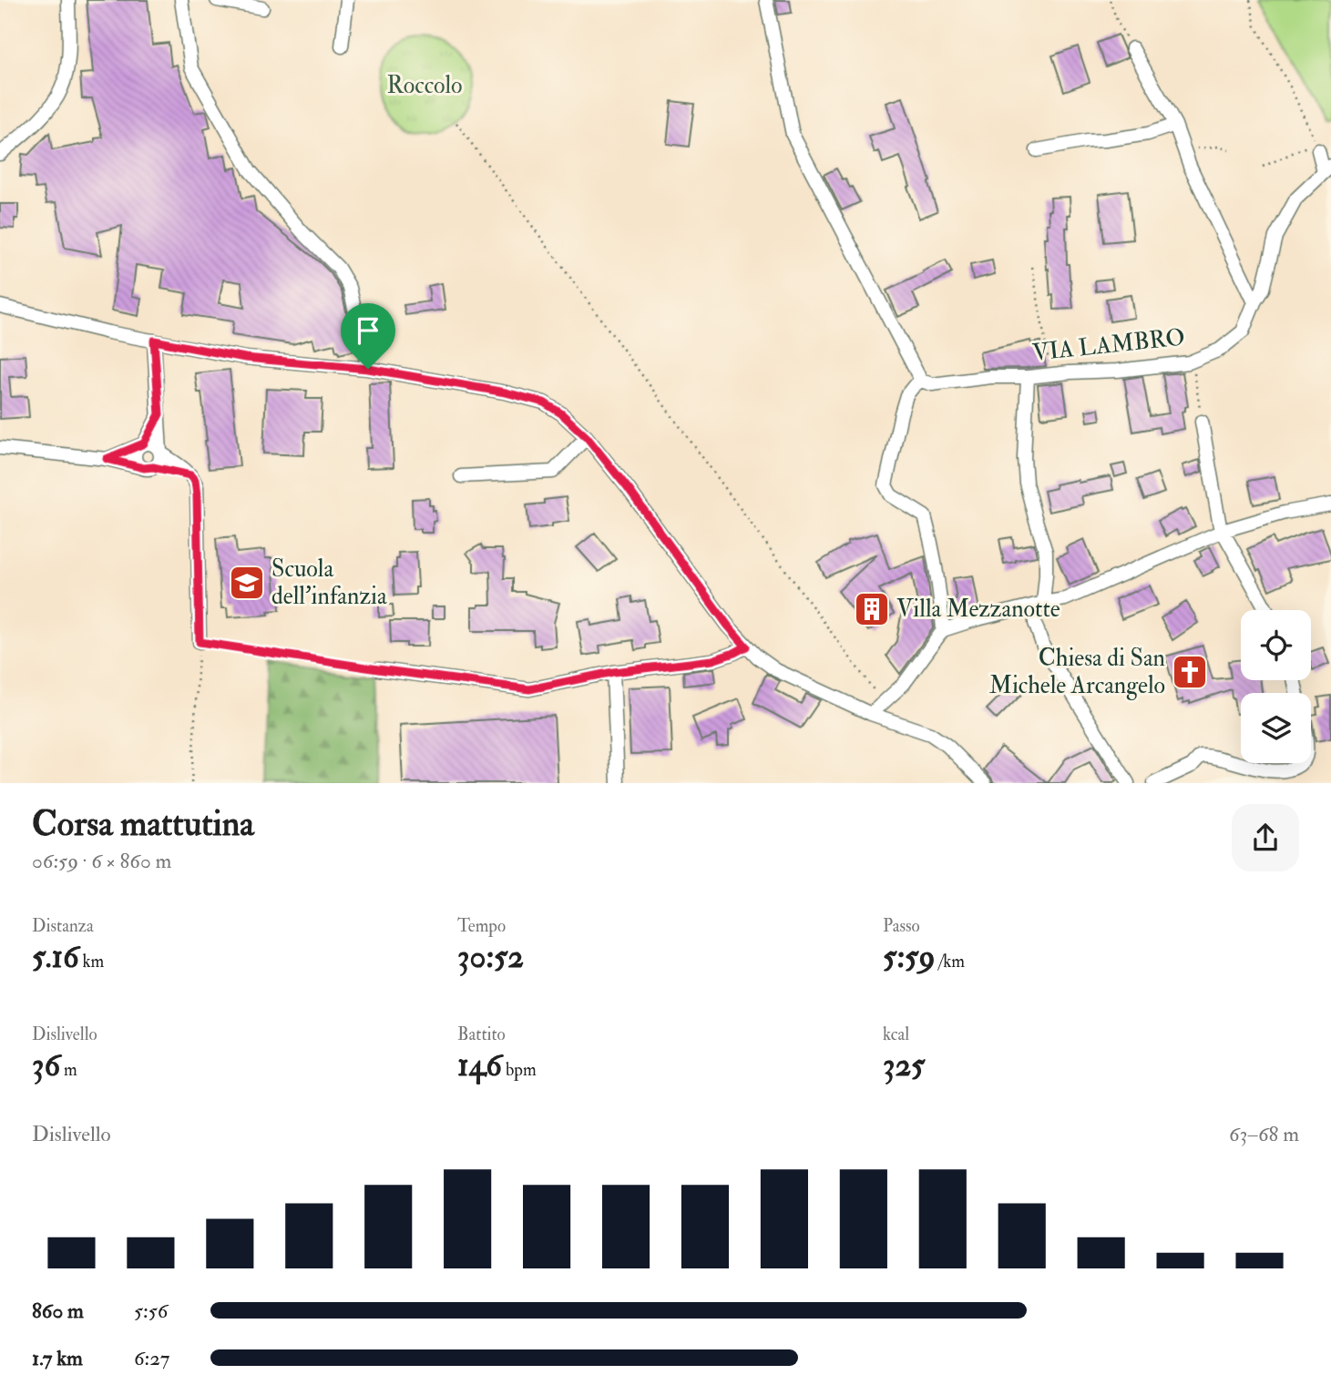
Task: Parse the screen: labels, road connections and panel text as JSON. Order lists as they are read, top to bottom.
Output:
{
  "streets": {
    "street": ["VIA LAMBRO"]
  },
  "parks": ["Roccolo"],
  "places": {
    "school or university": ["Scuola dell'infanzia"],
    "building": ["Villa Mezzanotte"],
    "church": ["Chiesa di San Michele Arcangelo"]
  },
  "page": {
    "heading": ["Corsa mattutina", "06:59 · 6 × 860 m"],
    "stats": [
      ["Distanza", "5.16 km"],
      ["Tempo", "30:52"],
      ["Passo", "5:59 /km"],
      ["Dislivello", "36 m"],
      ["Battito", "146 bpm"],
      ["kcal", "325"]
    ],
    "chart": ["Dislivello", "63–68 m"],
    "list": [
      {
        "name": "860 m",
        "note": "5:56"
      },
      {
        "name": "1.7 km",
        "note": "6:27"
      }
    ]
  }
}
